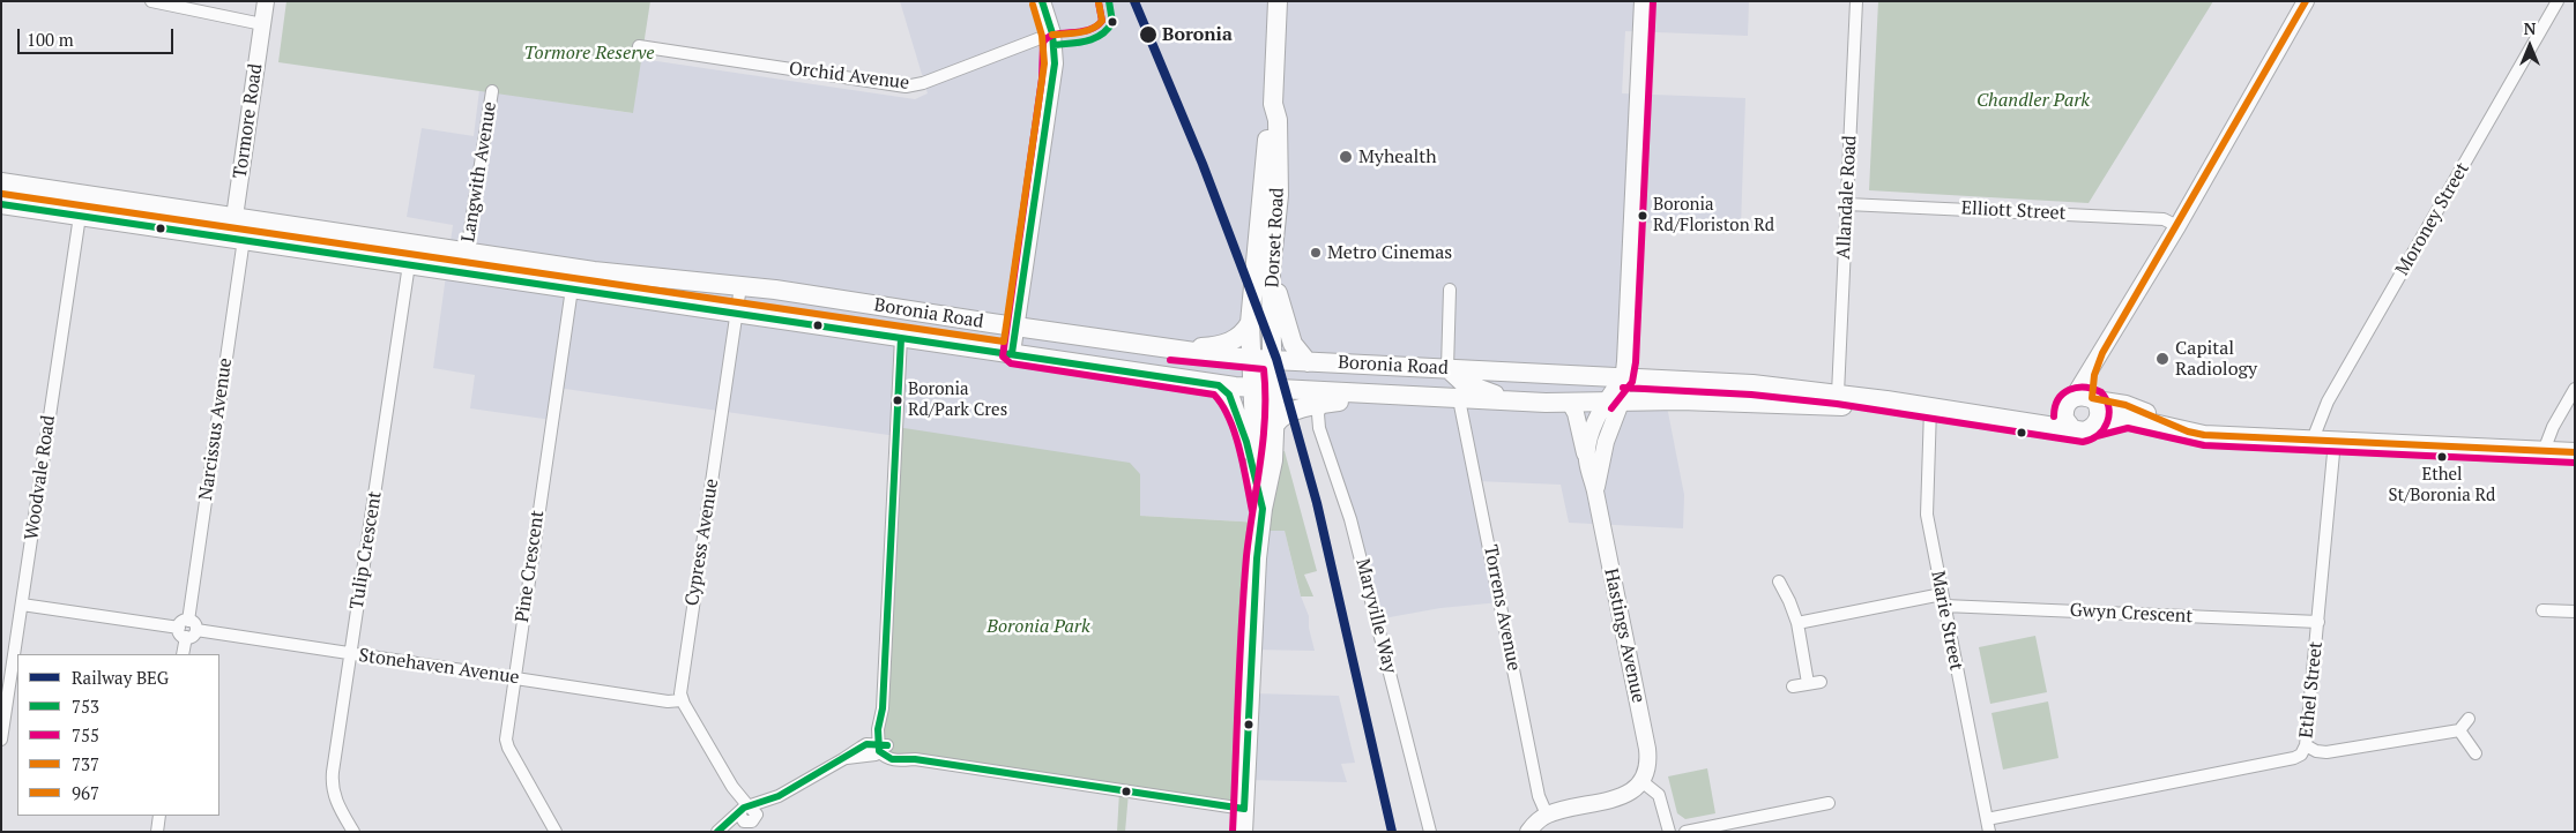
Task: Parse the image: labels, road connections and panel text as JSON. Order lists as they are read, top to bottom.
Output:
{
  "streets": {
    "main road": [
      "Tormore Road",
      "Dorset Road",
      "Boronia Road",
      "Hastings Avenue"
    ],
    "street": [
      "Orchid Avenue",
      "Langwith Avenue",
      "Allandale Road",
      "Elliott Street",
      "Moroney Street",
      "Narcissus Avenue",
      "Woodvale Road",
      "Cypress Avenue",
      "Tulip Crescent",
      "Pine Crescent",
      "Torrens Avenue",
      "Gwyn Crescent",
      "Maryville Way",
      "Marie Street",
      "Stonehaven Avenue",
      "Ethel Street"
    ]
  },
  "crossings": [
    ["Tormore Road", "Boronia Road"],
    ["Langwith Avenue", "Boronia Road"],
    ["Allandale Road", "Elliott Street"],
    ["Allandale Road", "Boronia Road"],
    ["Dorset Road", "Boronia Road"],
    ["Boronia Road", "Narcissus Avenue"],
    ["Boronia Road", "Woodvale Road"],
    ["Boronia Road", "Cypress Avenue"],
    ["Boronia Road", "Tulip Crescent"],
    ["Boronia Road", "Pine Crescent"],
    ["Boronia Road", "Torrens Avenue"],
    ["Boronia Road", "Maryville Way"],
    ["Boronia Road", "Marie Street"],
    ["Boronia Road", "Hastings Avenue"],
    ["Narcissus Avenue", "Stonehaven Avenue"],
    ["Cypress Avenue", "Stonehaven Avenue"],
    ["Tulip Crescent", "Stonehaven Avenue"],
    ["Pine Crescent", "Stonehaven Avenue"],
    ["Gwyn Crescent", "Marie Street"],
    ["Gwyn Crescent", "Ethel Street"],
    ["Marie Street", "Ethel Street"]
  ],
  "parks": ["Tormore Reserve", "Chandler Park", "Boronia Park"],
  "places": [
    "Boronia",
    "Myhealth",
    "Boronia Rd/Floriston Rd",
    "Metro Cinemas",
    "Capital Radiology",
    "Boronia Rd/Park Cres",
    "Ethel St/Boronia Rd"
  ],
  "lines": [
    "rail line BEG",
    "transit line 753",
    "transit line 755",
    "transit line 967",
    "transit line 737"
  ],
  "legend": [
    "Railway BEG",
    "753",
    "755",
    "737",
    "967"
  ],
  "scale_bar": "100 m",
  "north": "top"
}
